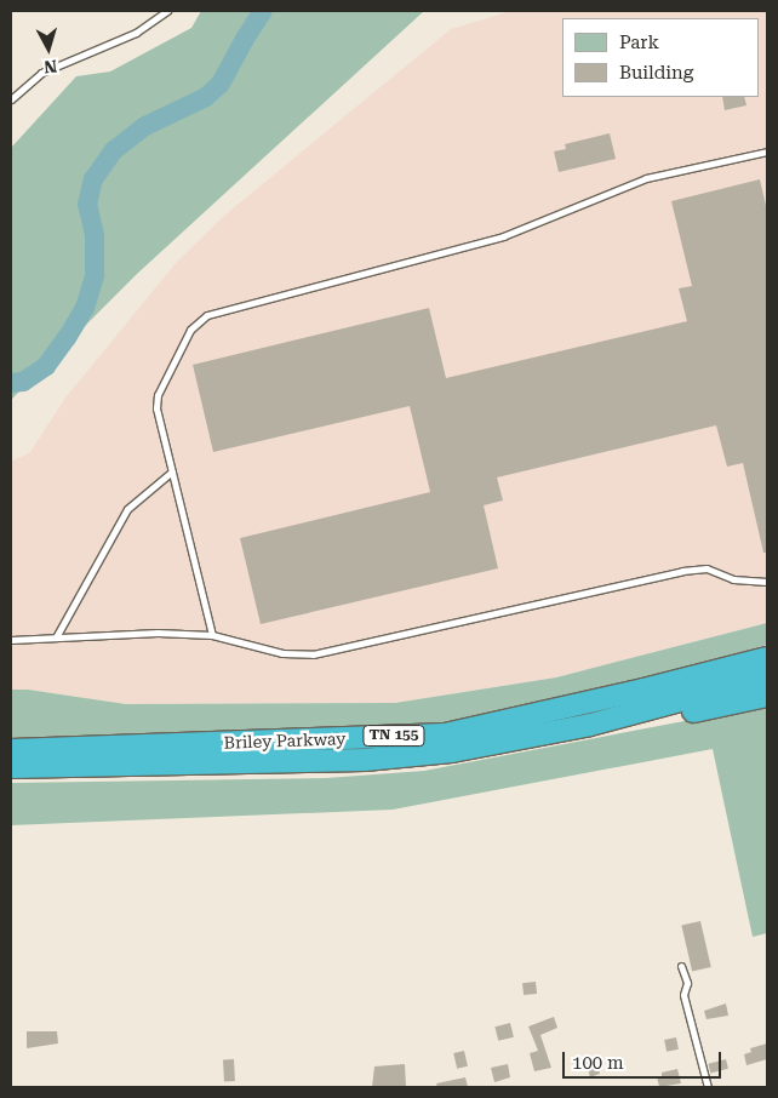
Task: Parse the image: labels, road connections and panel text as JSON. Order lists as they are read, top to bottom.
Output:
{
  "streets": {
    "highway": ["TN 155", "Briley Parkway"]
  },
  "legend": ["Park", "Building"],
  "scale_bar": "100 m",
  "north": "bottom"
}
